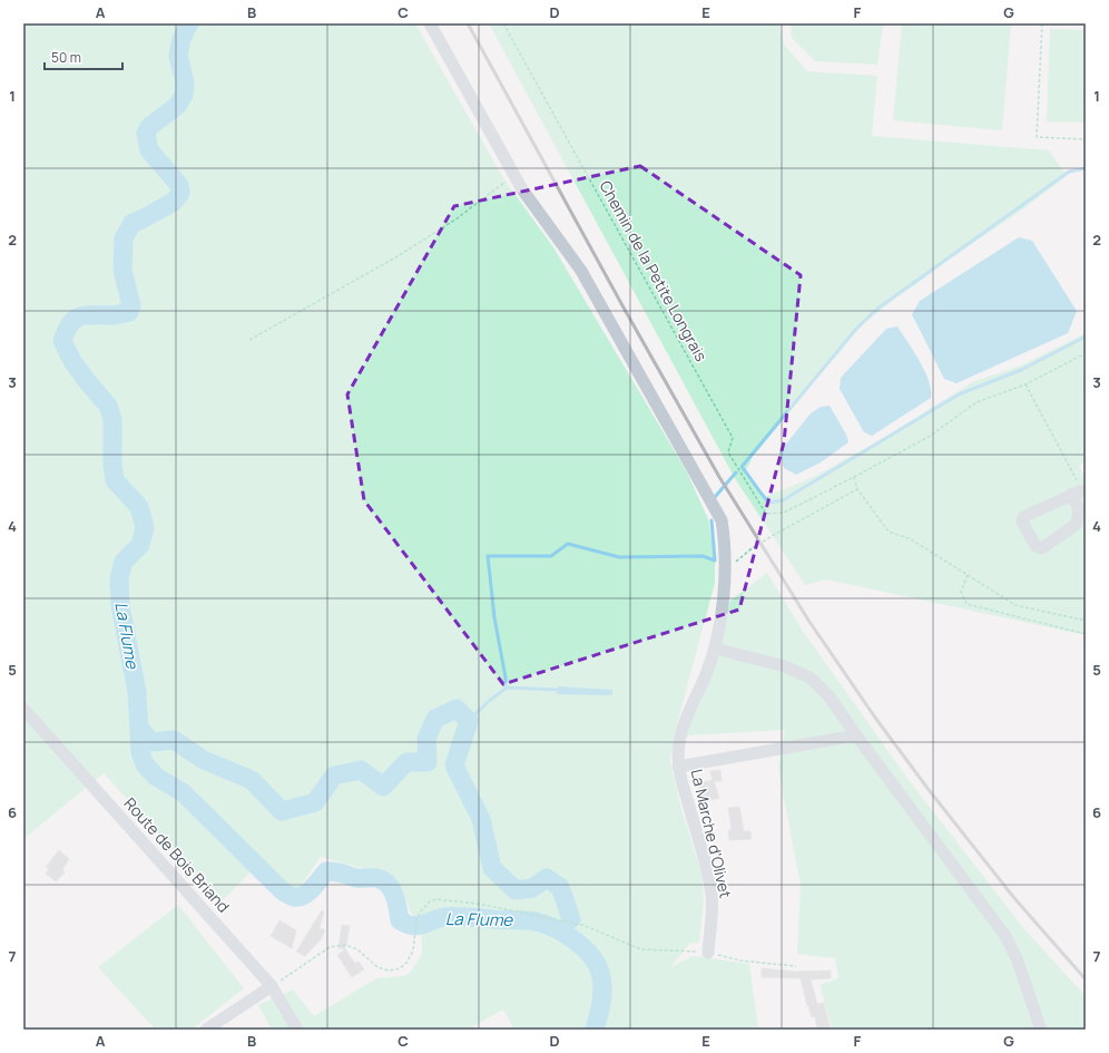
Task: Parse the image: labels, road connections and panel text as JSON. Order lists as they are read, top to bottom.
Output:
{
  "streets": {
    "street": ["La Marche d'Olivet", "Route de Bois Briand"],
    "path": ["Chemin de la Petite Longrais"]
  },
  "water": ["La Flume"],
  "scale_bar": "50 m",
  "grid": {
    "columns": [
      "A",
      "B",
      "C",
      "D",
      "E",
      "F",
      "G"
    ],
    "rows": [
      "1",
      "2",
      "3",
      "4",
      "5",
      "6",
      "7"
    ]
  }
}
